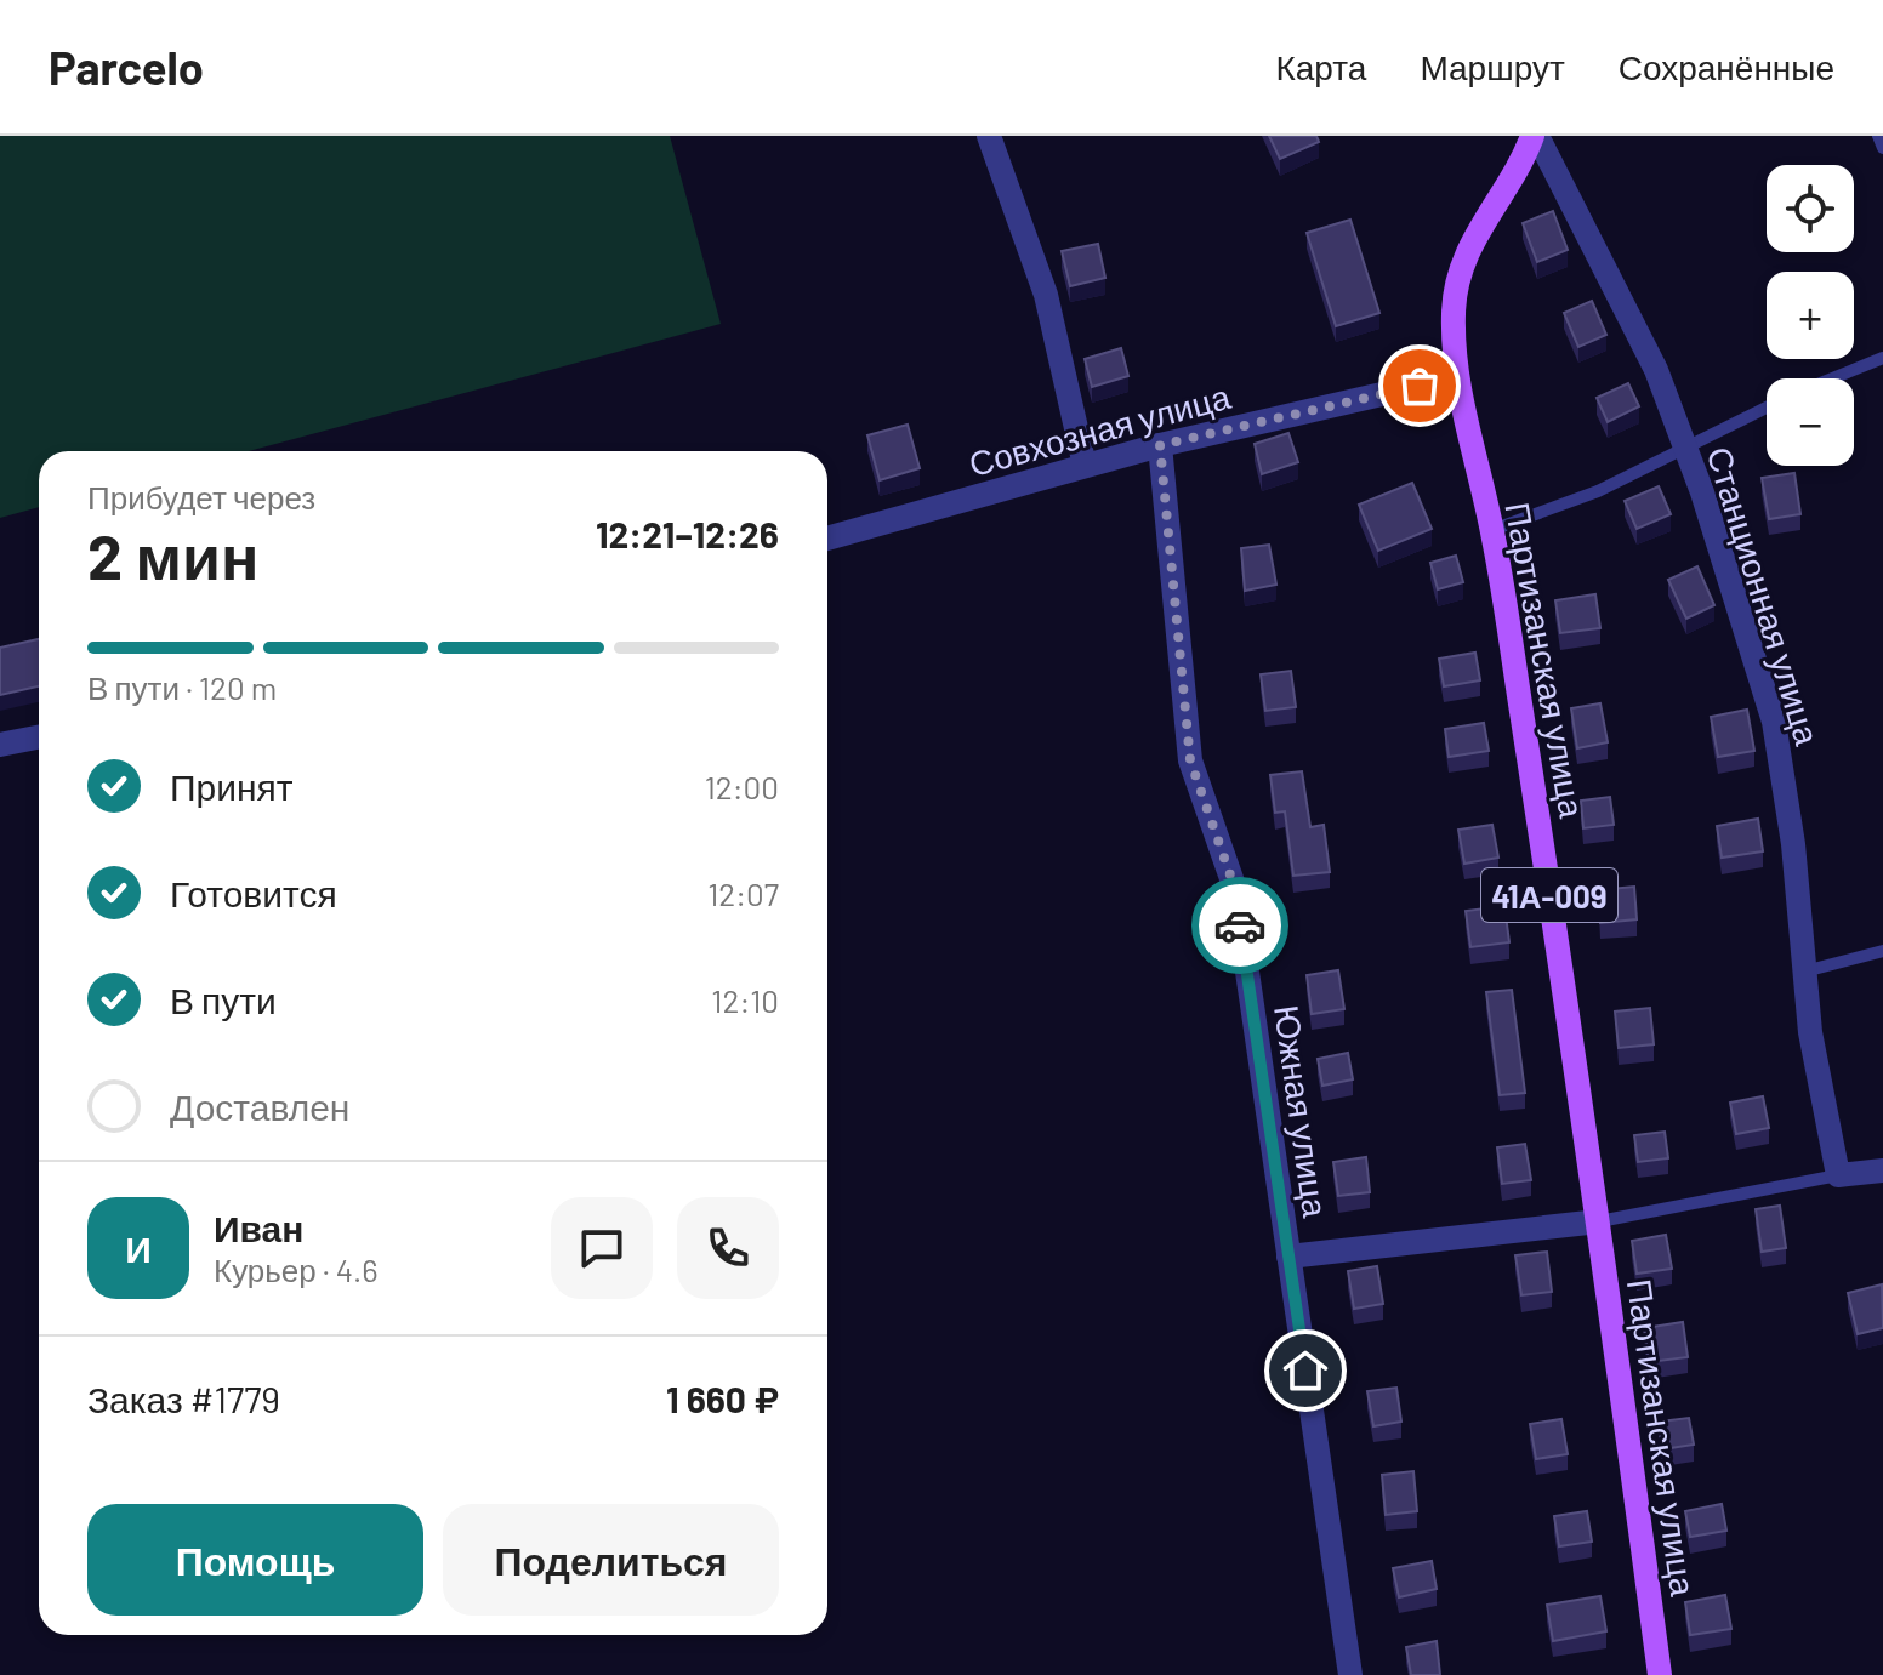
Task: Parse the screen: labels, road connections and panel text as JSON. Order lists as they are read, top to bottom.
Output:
{
  "streets": {
    "main road": ["Партизанская улица", "41А-009"],
    "street": ["Совхозная улица", "Станционная улица", "Южная улица"]
  },
  "crossings": [
    ["Совхозная улица", "Партизанская улица"],
    ["Совхозная улица", "Южная улица"],
    ["Станционная улица", "Партизанская улица"]
  ],
  "page": {
    "header": "Parcelo",
    "nav": ["Карта", "Маршрут", "Сохранённые"],
    "map_buttons": ["+", "−"],
    "heading": ["2 мин", "Прибудет через", "12:21–12:26"],
    "panel": [
      "Иван",
      "Курьер · 4.6",
      "Заказ #1779",
      "1 660 ₽"
    ],
    "bar": "В пути · 120 m",
    "list": [
      ["Принят", "12:00"],
      ["Готовится", "12:07"],
      ["В пути", "12:10"],
      "Доставлен"
    ],
    "round": "И",
    "buttons": ["Помощь", "Поделиться"]
  }
}
